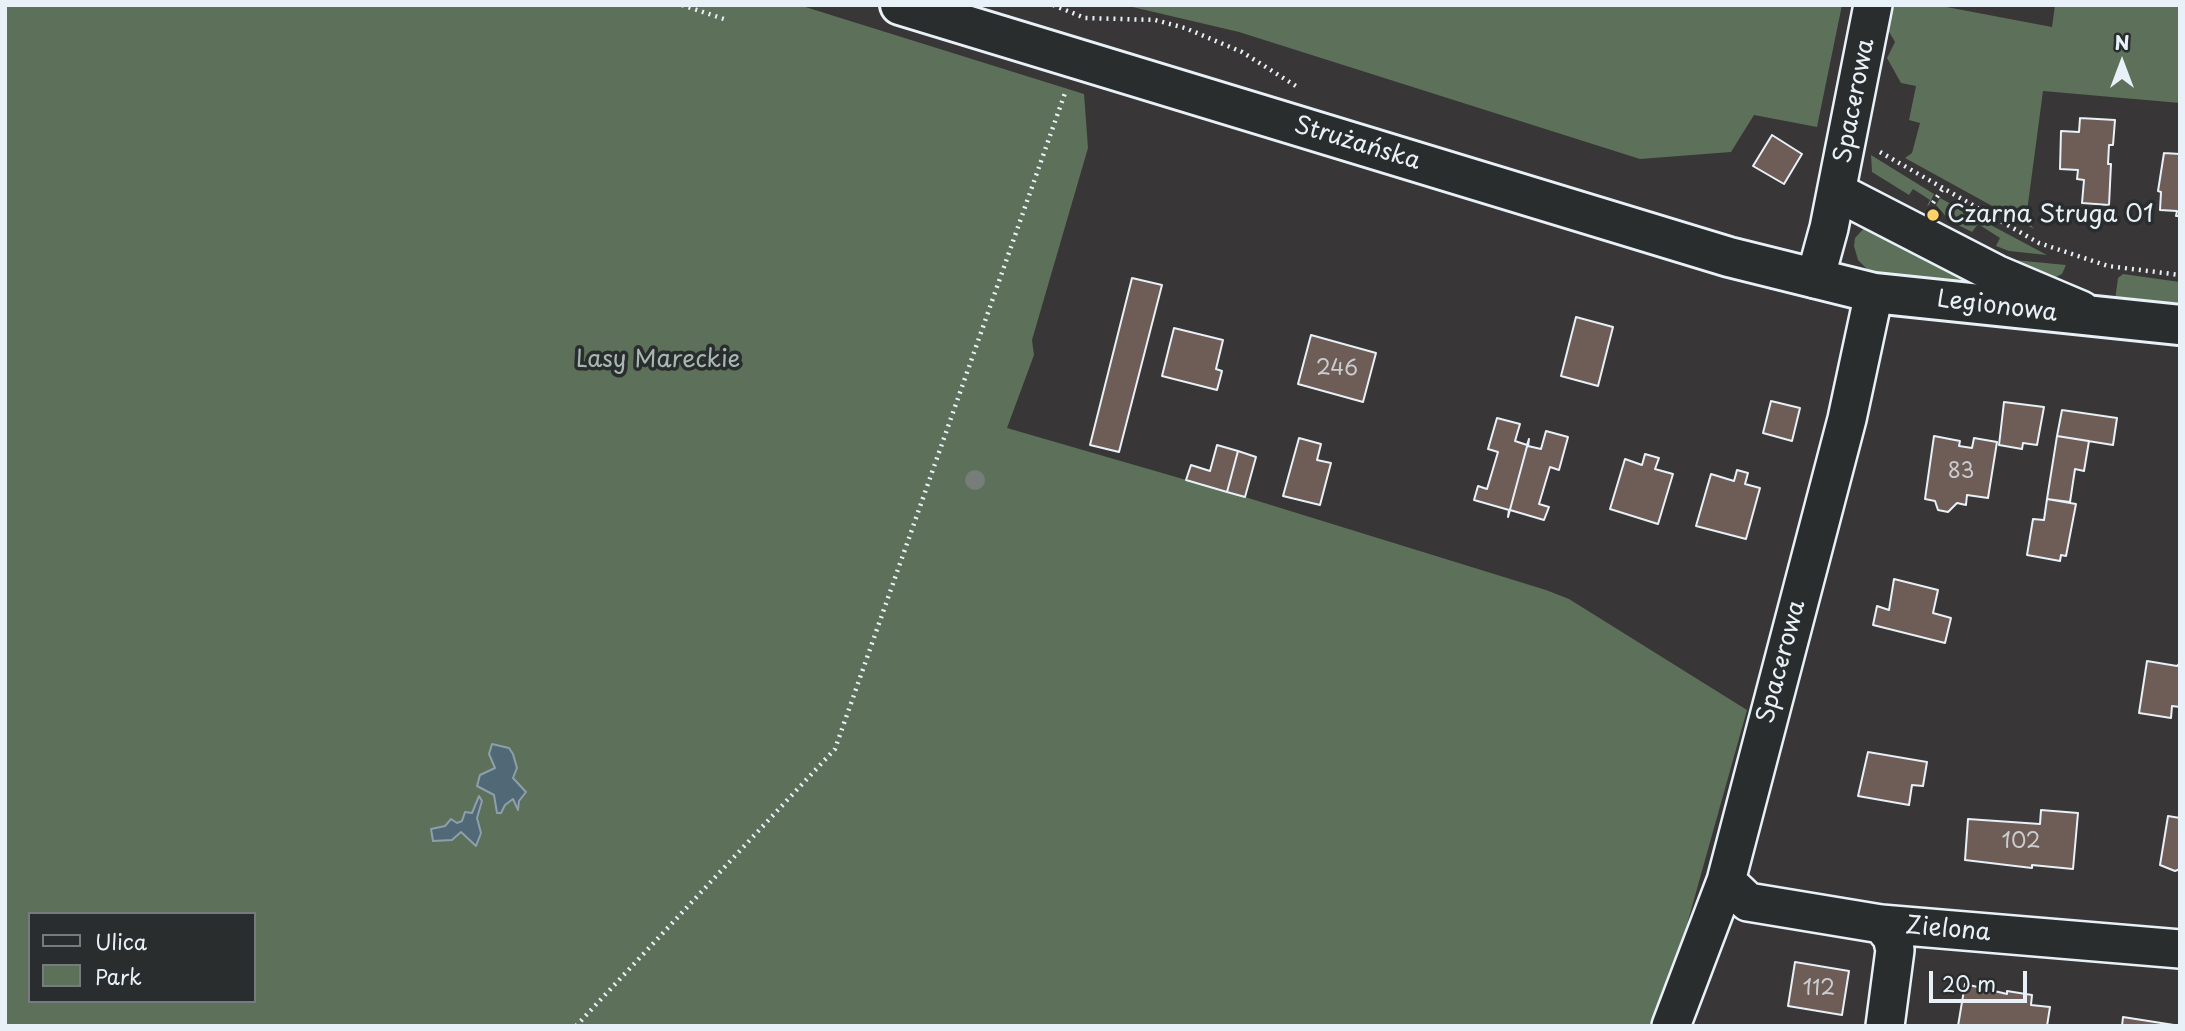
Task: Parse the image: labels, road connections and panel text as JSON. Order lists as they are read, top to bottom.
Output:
{
  "streets": {
    "main road": ["Strużańska", "Legionowa"],
    "street": ["Spacerowa", "Zielona"]
  },
  "crossings": [
    ["Spacerowa", "Strużańska"],
    ["Spacerowa", "Legionowa"],
    ["Spacerowa", "Zielona"],
    ["Strużańska", "Legionowa"]
  ],
  "parks": ["Lasy Mareckie"],
  "places": ["Czarna Struga 01"],
  "house_numbers": [
    "246",
    "83",
    "102",
    "112"
  ],
  "legend": ["Ulica", "Park"],
  "scale_bar": "20 m",
  "north": "top"
}
